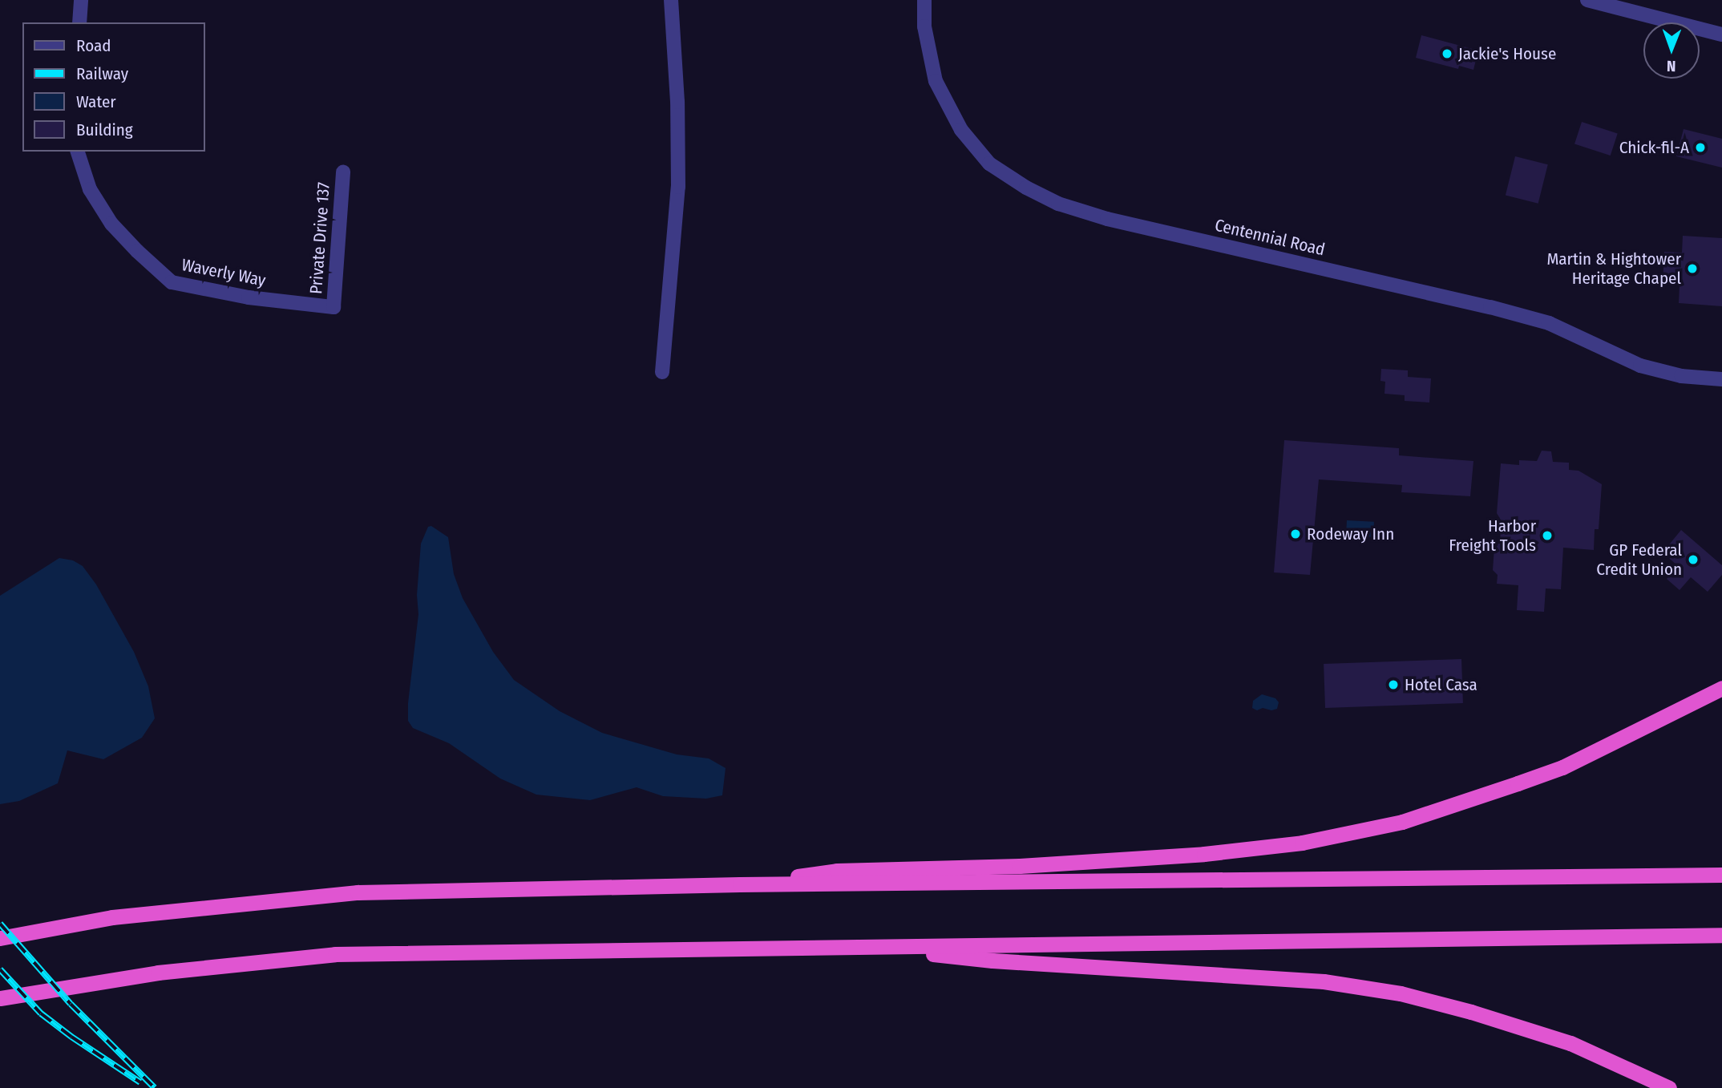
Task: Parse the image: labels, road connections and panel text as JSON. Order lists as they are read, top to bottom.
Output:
{
  "streets": {
    "street": ["Centennial Road", "Private Drive 137", "Waverly Way"]
  },
  "crossings": [
    ["Private Drive 137", "Waverly Way"]
  ],
  "places": [
    "Jackie's House",
    "Chick-fil-A",
    "Martin & Hightower Heritage Chapel",
    "Rodeway Inn",
    "Harbor Freight Tools",
    "GP Federal Credit Union",
    "Hotel Casa"
  ],
  "legend": [
    "Road",
    "Railway",
    "Water",
    "Building"
  ],
  "north": "bottom"
}
